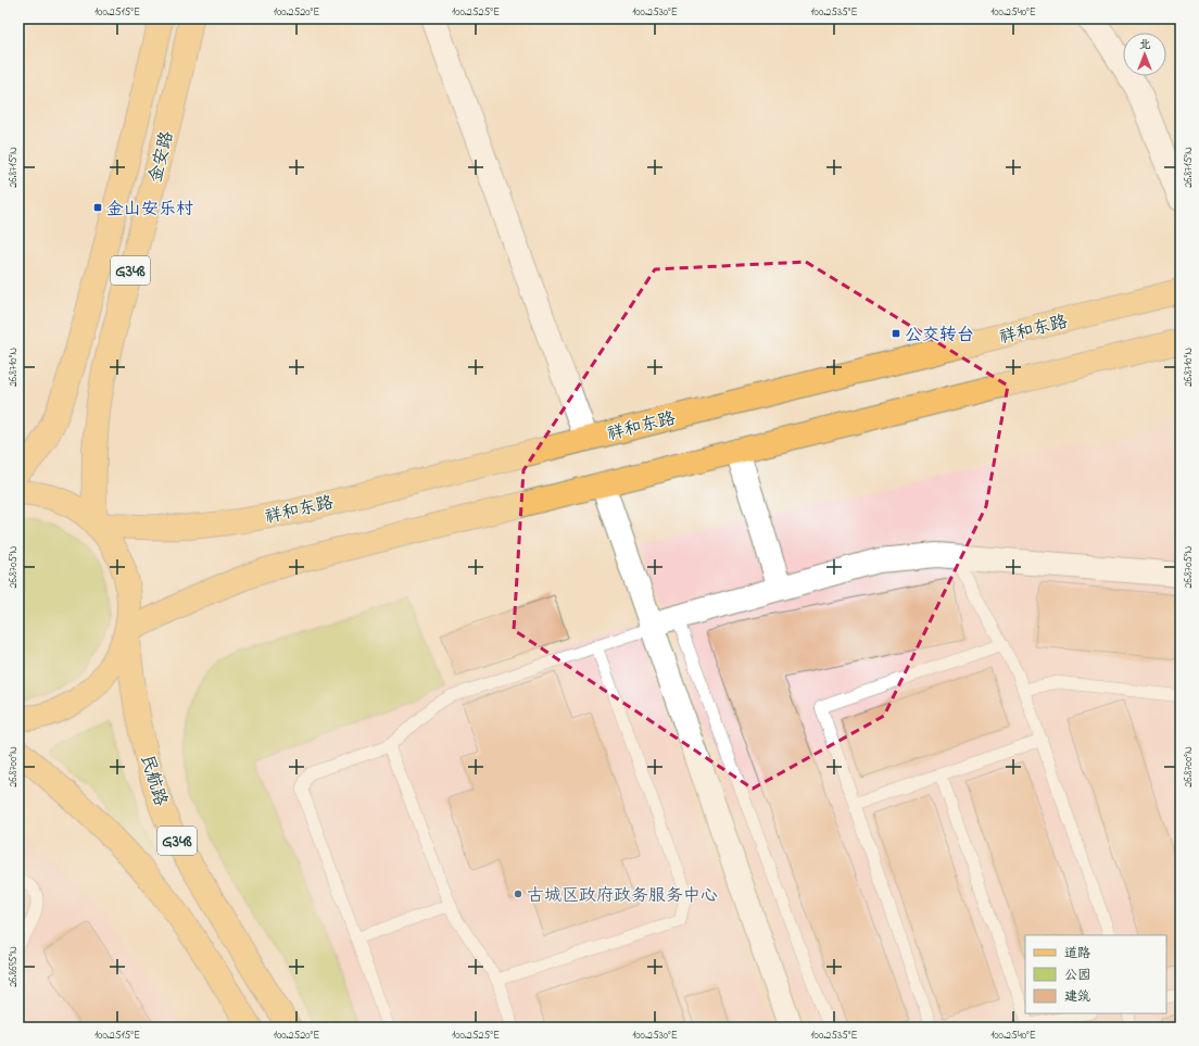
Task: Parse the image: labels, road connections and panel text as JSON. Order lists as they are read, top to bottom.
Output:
{
  "streets": {
    "main road": [
      "金安路",
      "G348",
      "祥和东路",
      "民航路"
    ]
  },
  "crossings": [
    ["金安路", "G348"],
    ["金安路", "祥和东路"],
    ["G348", "祥和东路"],
    ["G348", "民航路"]
  ],
  "places": {
    "transit": ["金山安乐村", "公交转台"],
    "other": ["古城区政府政务服务中心"]
  },
  "legend": ["道路", "公园", "建筑"],
  "north": "top",
  "coordinates": [
    "100.2515°E",
    "100.2520°E",
    "100.2525°E",
    "100.2530°E",
    "100.2535°E",
    "100.2540°E",
    "26.8715°N",
    "26.8710°N",
    "26.8705°N",
    "26.8700°N",
    "26.8695°N"
  ]
}
